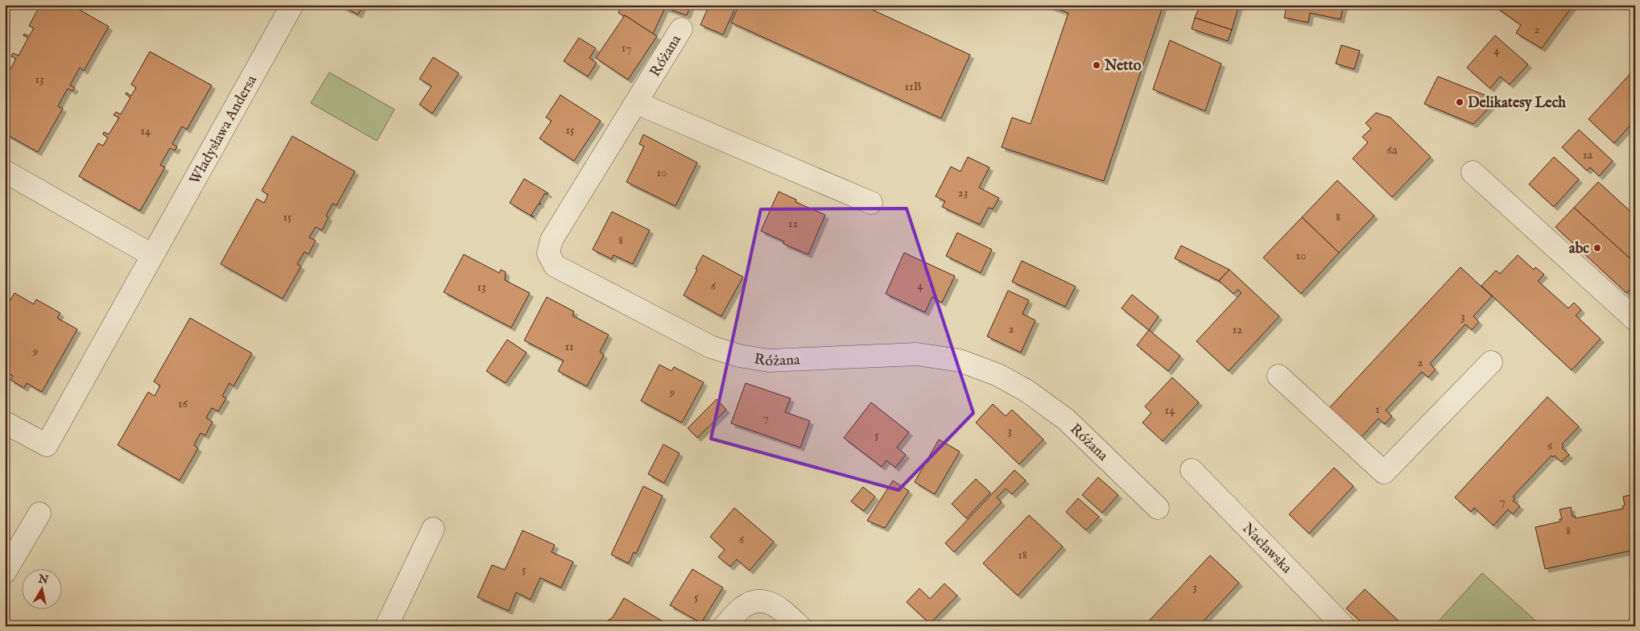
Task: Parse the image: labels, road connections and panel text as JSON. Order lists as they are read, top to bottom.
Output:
{
  "streets": {
    "street": ["Różana", "Władysława Andersa", "Nacławska"]
  },
  "places": ["Netto", "Delikatesy Lech", "abc"],
  "house_numbers": [
    "2",
    "17",
    "4",
    "13",
    "11B",
    "15",
    "14",
    "6a",
    "1a",
    "10",
    "23",
    "15",
    "8",
    "12",
    "8",
    "10",
    "4",
    "6",
    "13",
    "3",
    "2",
    "12",
    "11",
    "9",
    "2",
    "9",
    "16",
    "1",
    "14",
    "7",
    "3",
    "5",
    "6",
    "7",
    "8",
    "6",
    "18",
    "5",
    "3",
    "5"
  ],
  "north": "top"
}
